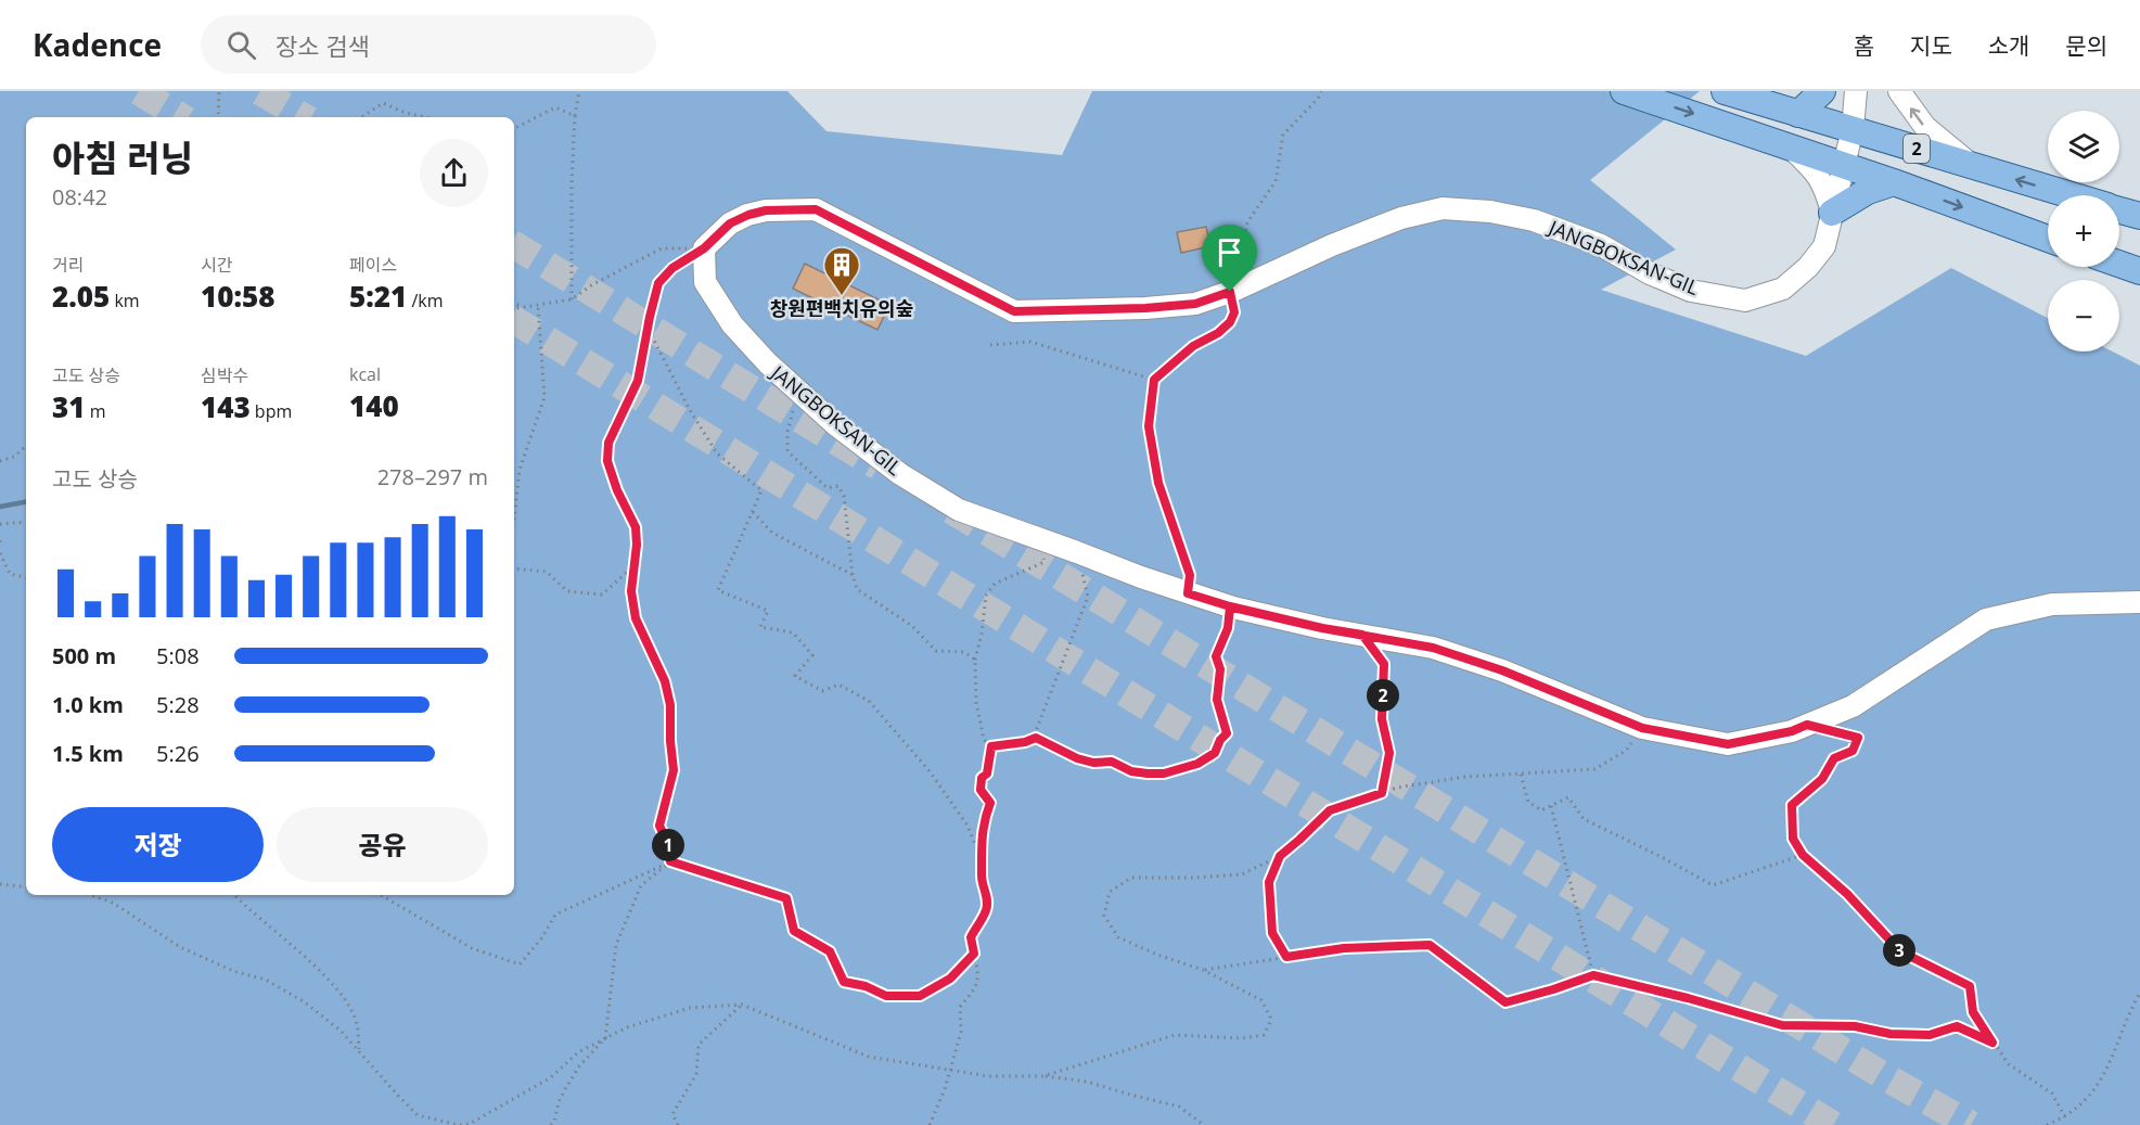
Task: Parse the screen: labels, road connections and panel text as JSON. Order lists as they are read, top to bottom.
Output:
{
  "streets": {
    "main road": ["2"],
    "street": ["JANGBOKSAN-GIL"]
  },
  "crossings": [
    ["2", "JANGBOKSAN-GIL"]
  ],
  "places": {
    "building": ["창원편백치유의숲"]
  },
  "page": {
    "header": "Kadence",
    "search": "장소 검색",
    "nav": [
      "홈",
      "지도",
      "소개",
      "문의"
    ],
    "map_buttons": ["+", "−"],
    "heading": ["아침 러닝", "08:42"],
    "stats": [
      ["거리", "2.05 km"],
      ["시간", "10:58"],
      ["페이스", "5:21 /km"],
      ["고도 상승", "31 m"],
      ["심박수", "143 bpm"],
      ["kcal", "140"]
    ],
    "chart": ["고도 상승", "278–297 m"],
    "list": [
      {
        "name": "500 m",
        "note": "5:08"
      },
      {
        "name": "1.0 km",
        "note": "5:28"
      },
      {
        "name": "1.5 km",
        "note": "5:26"
      }
    ],
    "pins": ["2", "1", "3"],
    "buttons": ["저장", "공유"]
  }
}
